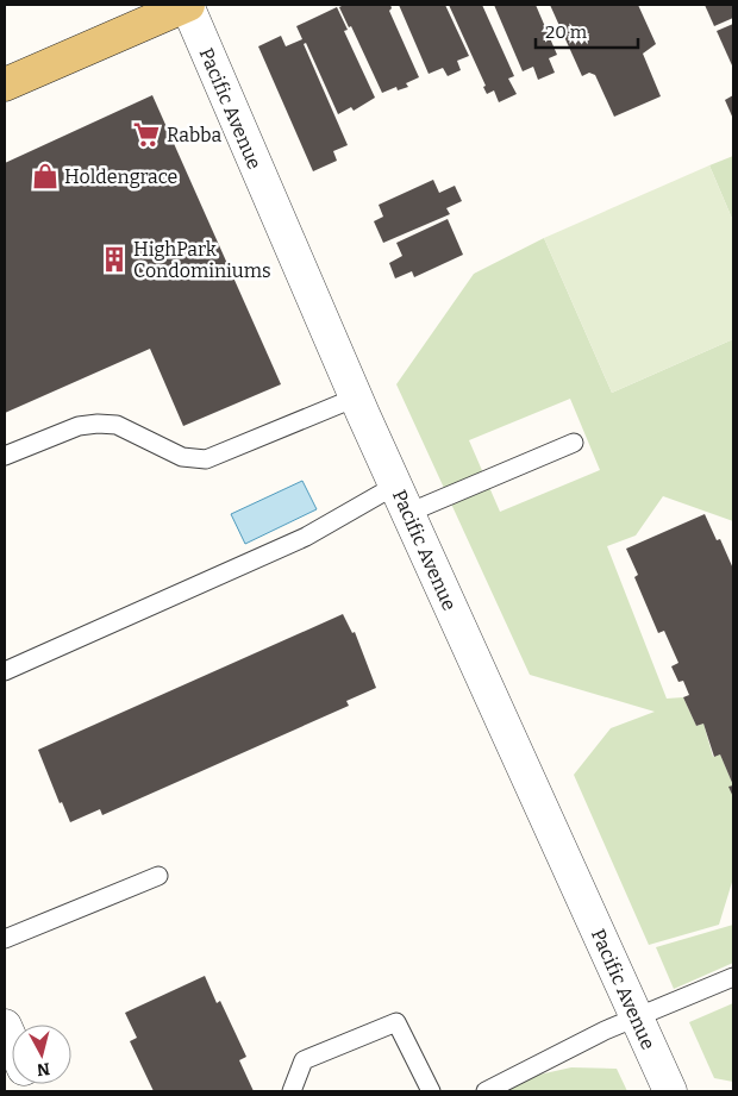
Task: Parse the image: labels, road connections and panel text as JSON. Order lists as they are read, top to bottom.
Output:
{
  "streets": {
    "street": ["Pacific Avenue"]
  },
  "places": {
    "supermarket": ["Rabba"],
    "shop": ["Holdengrace"],
    "building": ["HighPark Condominiums"]
  },
  "scale_bar": "20 m",
  "north": "bottom"
}
